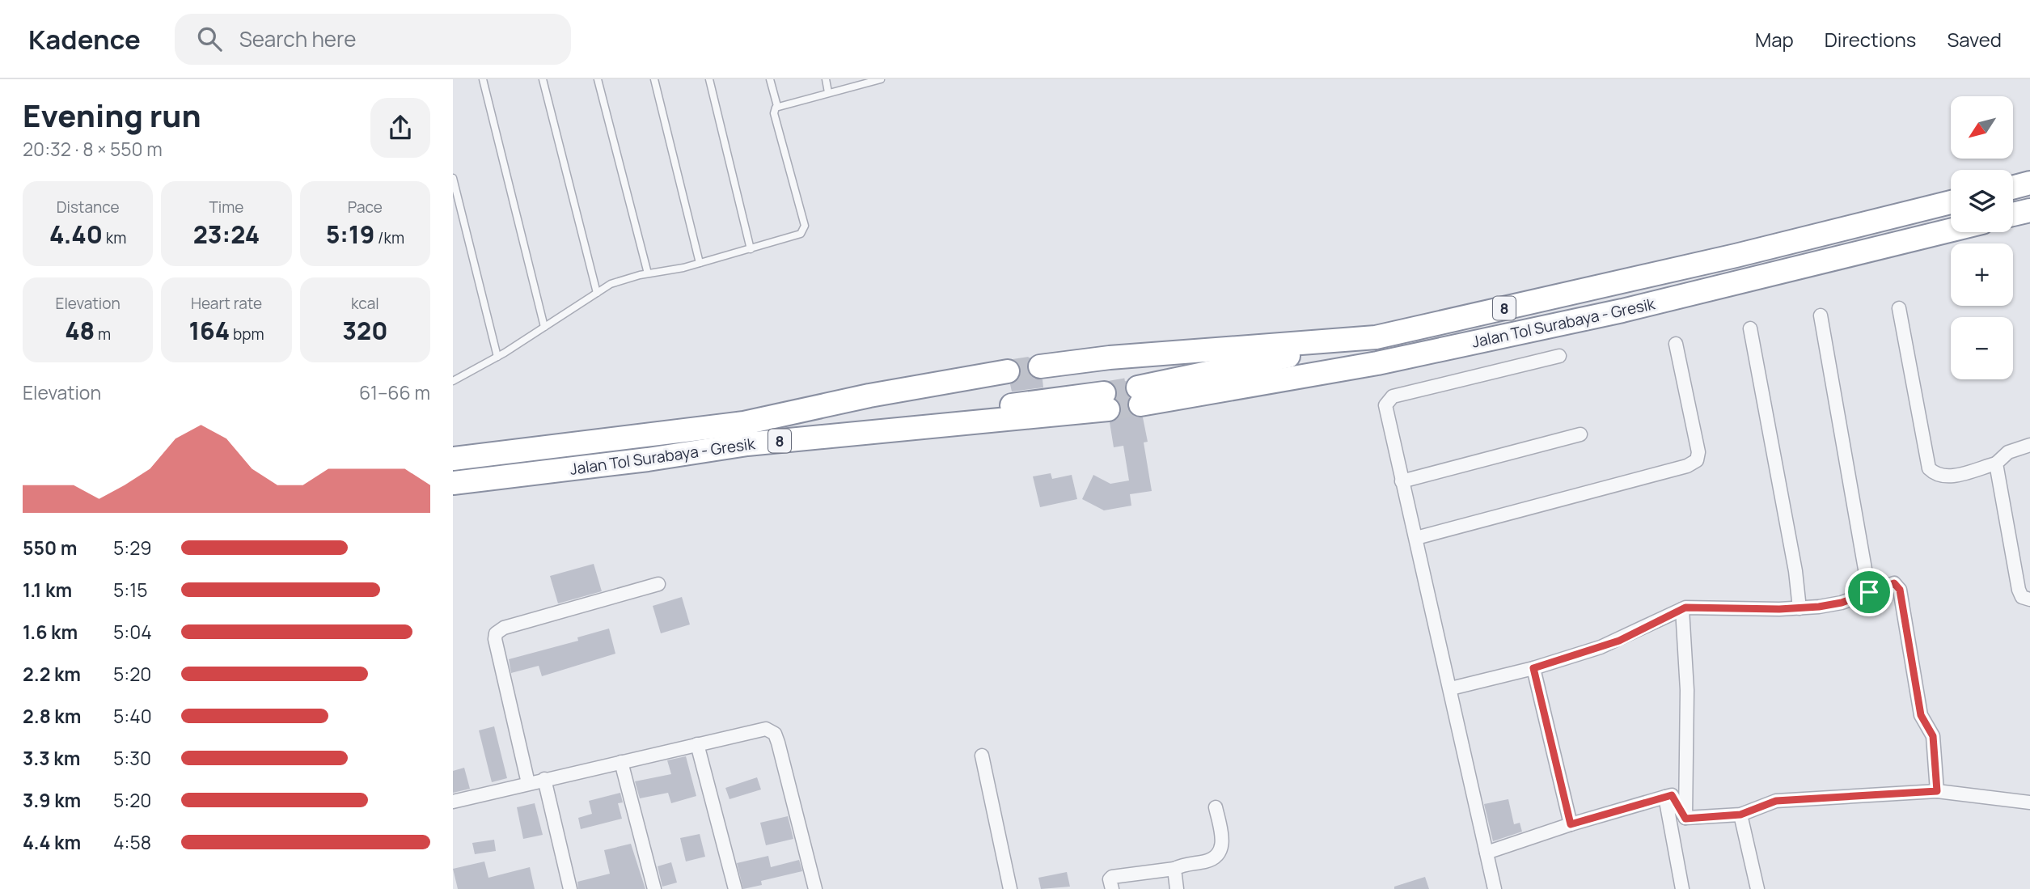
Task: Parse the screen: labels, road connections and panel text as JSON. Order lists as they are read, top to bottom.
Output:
{
  "streets": {
    "highway": ["8", "Jalan Tol Surabaya - Gresik"]
  },
  "north": "bottom left",
  "page": {
    "header": "Kadence",
    "search": "Search here",
    "nav": ["Map", "Directions", "Saved"],
    "heading": ["Evening run", "20:32 · 8 × 550 m"],
    "map_buttons": ["+", "−"],
    "stats": [
      ["Distance", "4.40 km"],
      ["Time", "23:24"],
      ["Pace", "5:19 /km"],
      ["Elevation", "48 m"],
      ["Heart rate", "164 bpm"],
      ["kcal", "320"]
    ],
    "chart": ["Elevation", "61–66 m"],
    "list": [
      {
        "name": "550 m",
        "note": "5:29"
      },
      {
        "name": "1.1 km",
        "note": "5:15"
      },
      {
        "name": "1.6 km",
        "note": "5:04"
      },
      {
        "name": "2.2 km",
        "note": "5:20"
      },
      {
        "name": "2.8 km",
        "note": "5:40"
      },
      {
        "name": "3.3 km",
        "note": "5:30"
      },
      {
        "name": "3.9 km",
        "note": "5:20"
      },
      {
        "name": "4.4 km",
        "note": "4:58"
      }
    ]
  }
}
